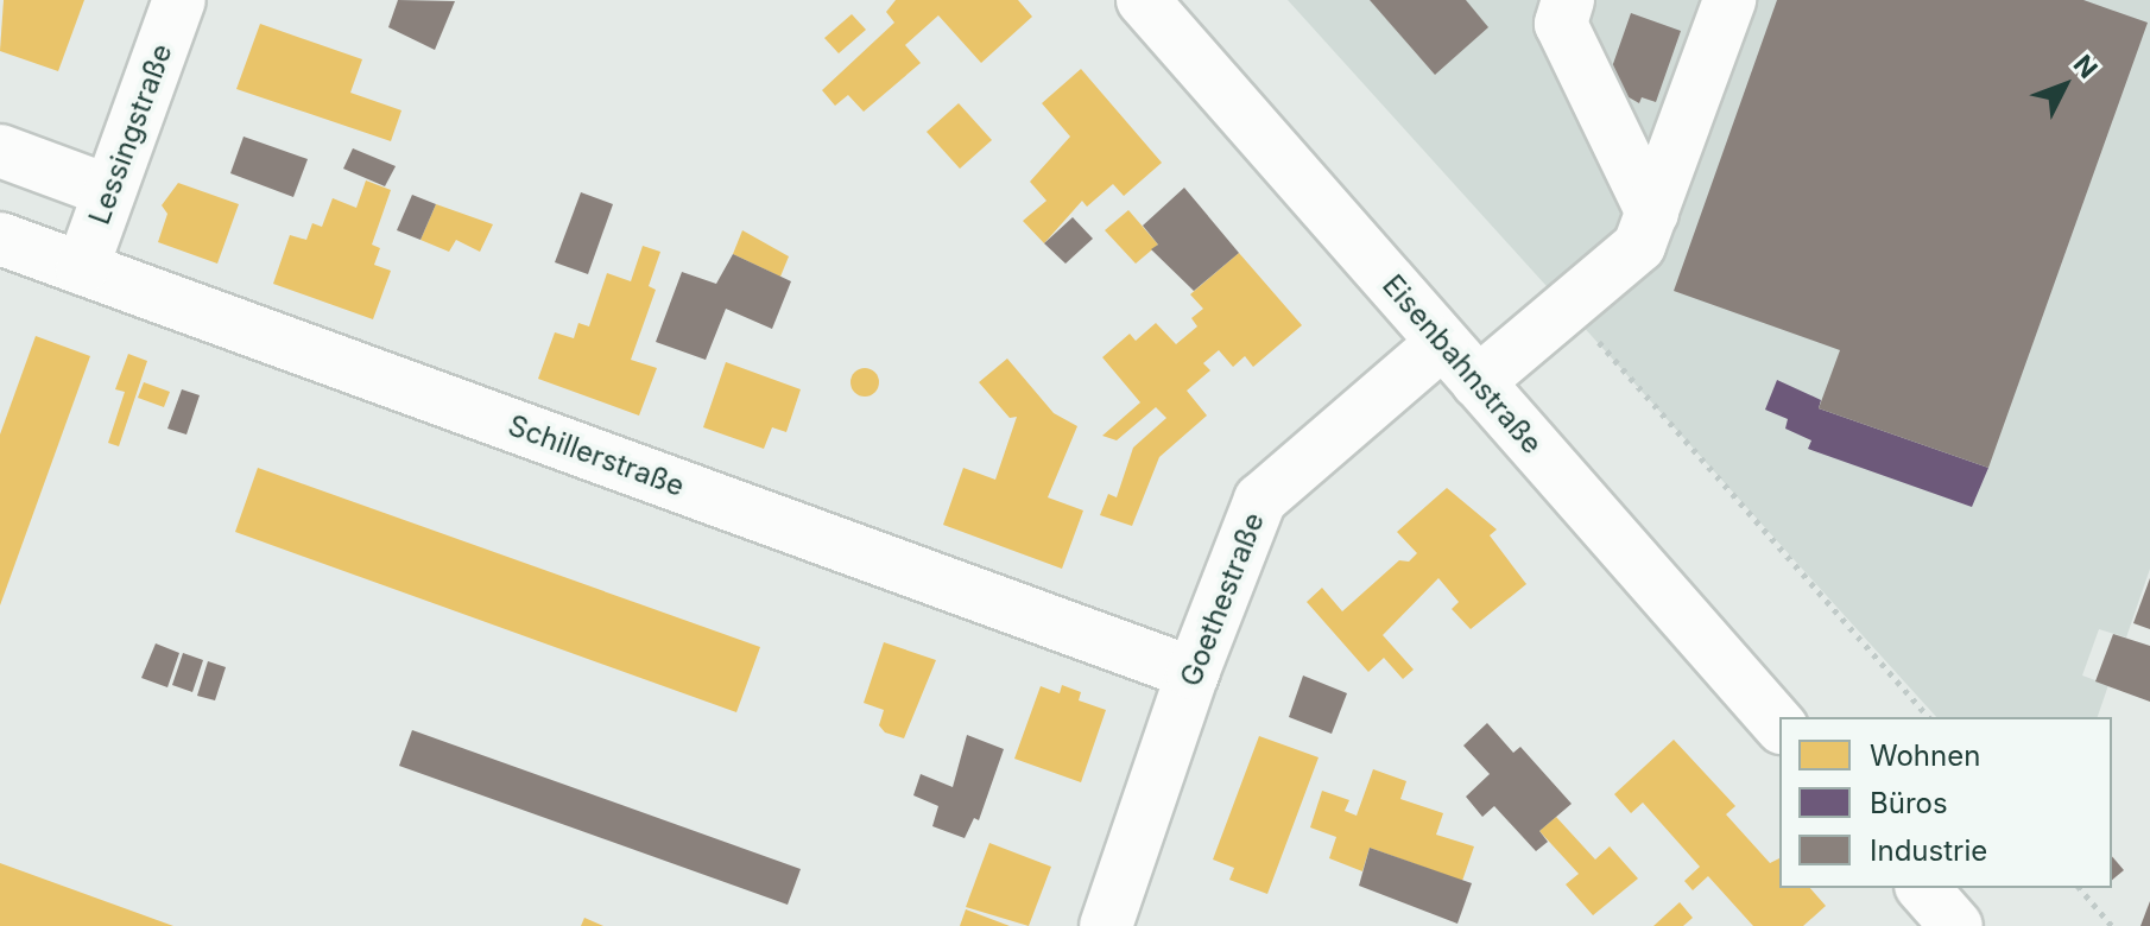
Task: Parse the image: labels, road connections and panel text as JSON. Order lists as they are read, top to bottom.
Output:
{
  "streets": {
    "street": [
      "Lessingstraße",
      "Eisenbahnstraße",
      "Schillerstraße",
      "Goethestraße"
    ]
  },
  "crossings": [
    ["Lessingstraße", "Schillerstraße"],
    ["Eisenbahnstraße", "Goethestraße"],
    ["Schillerstraße", "Goethestraße"]
  ],
  "legend": ["Wohnen", "Büros", "Industrie"],
  "north": "top right"
}
